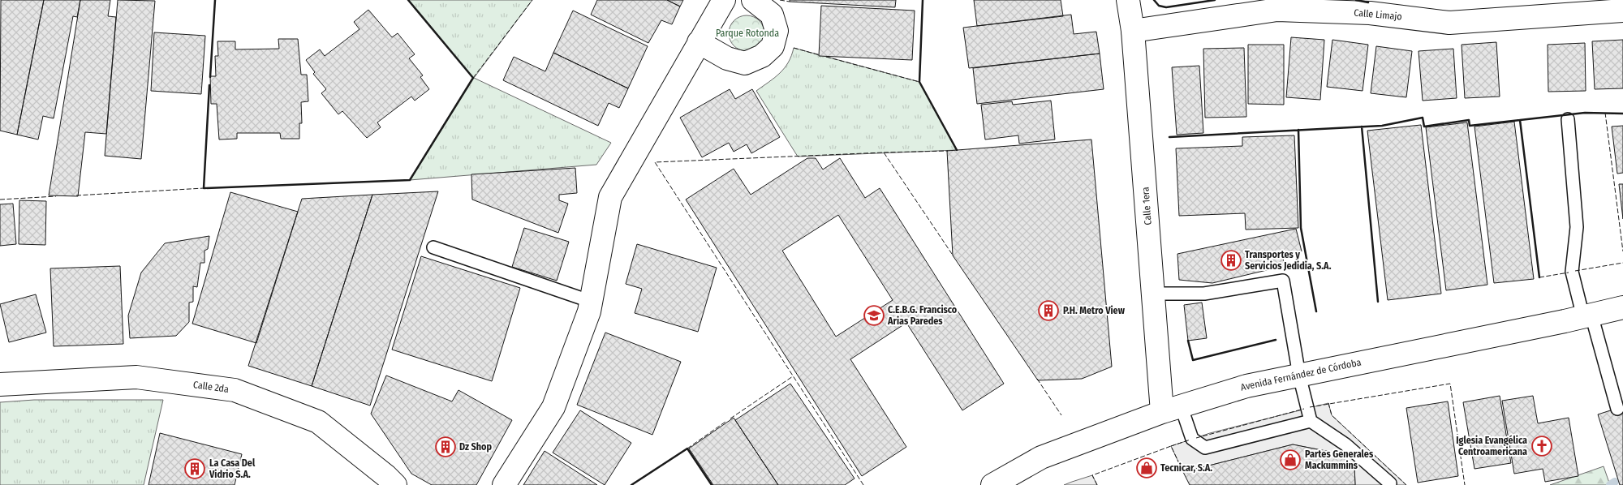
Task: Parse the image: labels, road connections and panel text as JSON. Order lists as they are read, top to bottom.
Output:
{
  "streets": {
    "street": [
      "Calle Limajo",
      "Calle 1era",
      "Avenida Fernández de Córdoba",
      "Calle 2da"
    ]
  },
  "crossings": [
    ["Calle Limajo", "Calle 1era"],
    ["Calle 1era", "Avenida Fernández de Córdoba"]
  ],
  "parks": ["Parque Rotonda"],
  "places": {
    "building": [
      "Transportes y Servicios Jedidia, S.A.",
      "P.H. Metro View",
      "Dz Shop",
      "La Casa Del Vidrio S.A."
    ],
    "school or university": ["C.E.B.G. Francisco Arias Paredes"],
    "church": ["Iglesia Evangélica Centroamericana"],
    "shop": ["Partes Generales Mackummins", "Tecnicar, S.A."]
  }
}
